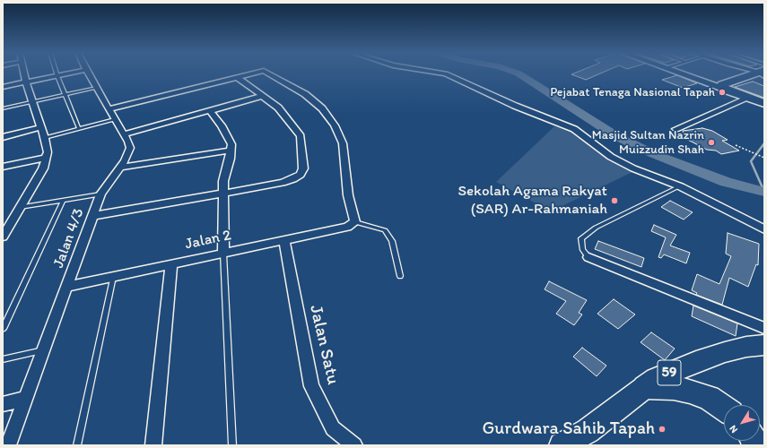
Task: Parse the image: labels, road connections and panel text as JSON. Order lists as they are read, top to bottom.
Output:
{
  "streets": {
    "highway": ["59"],
    "street": ["Jalan 4/3", "Jalan 2", "Jalan Satu"]
  },
  "crossings": [
    ["Jalan 4/3", "Jalan 2"],
    ["Jalan 2", "Jalan Satu"]
  ],
  "places": [
    "Pejabat Tenaga Nasional Tapah",
    "Masjid Sultan Nazrin Muizzudin Shah",
    "Sekolah Agama Rakyat (SAR) Ar-Rahmaniah",
    "Gurdwara Sahib Tapah"
  ],
  "north": "bottom left"
}
